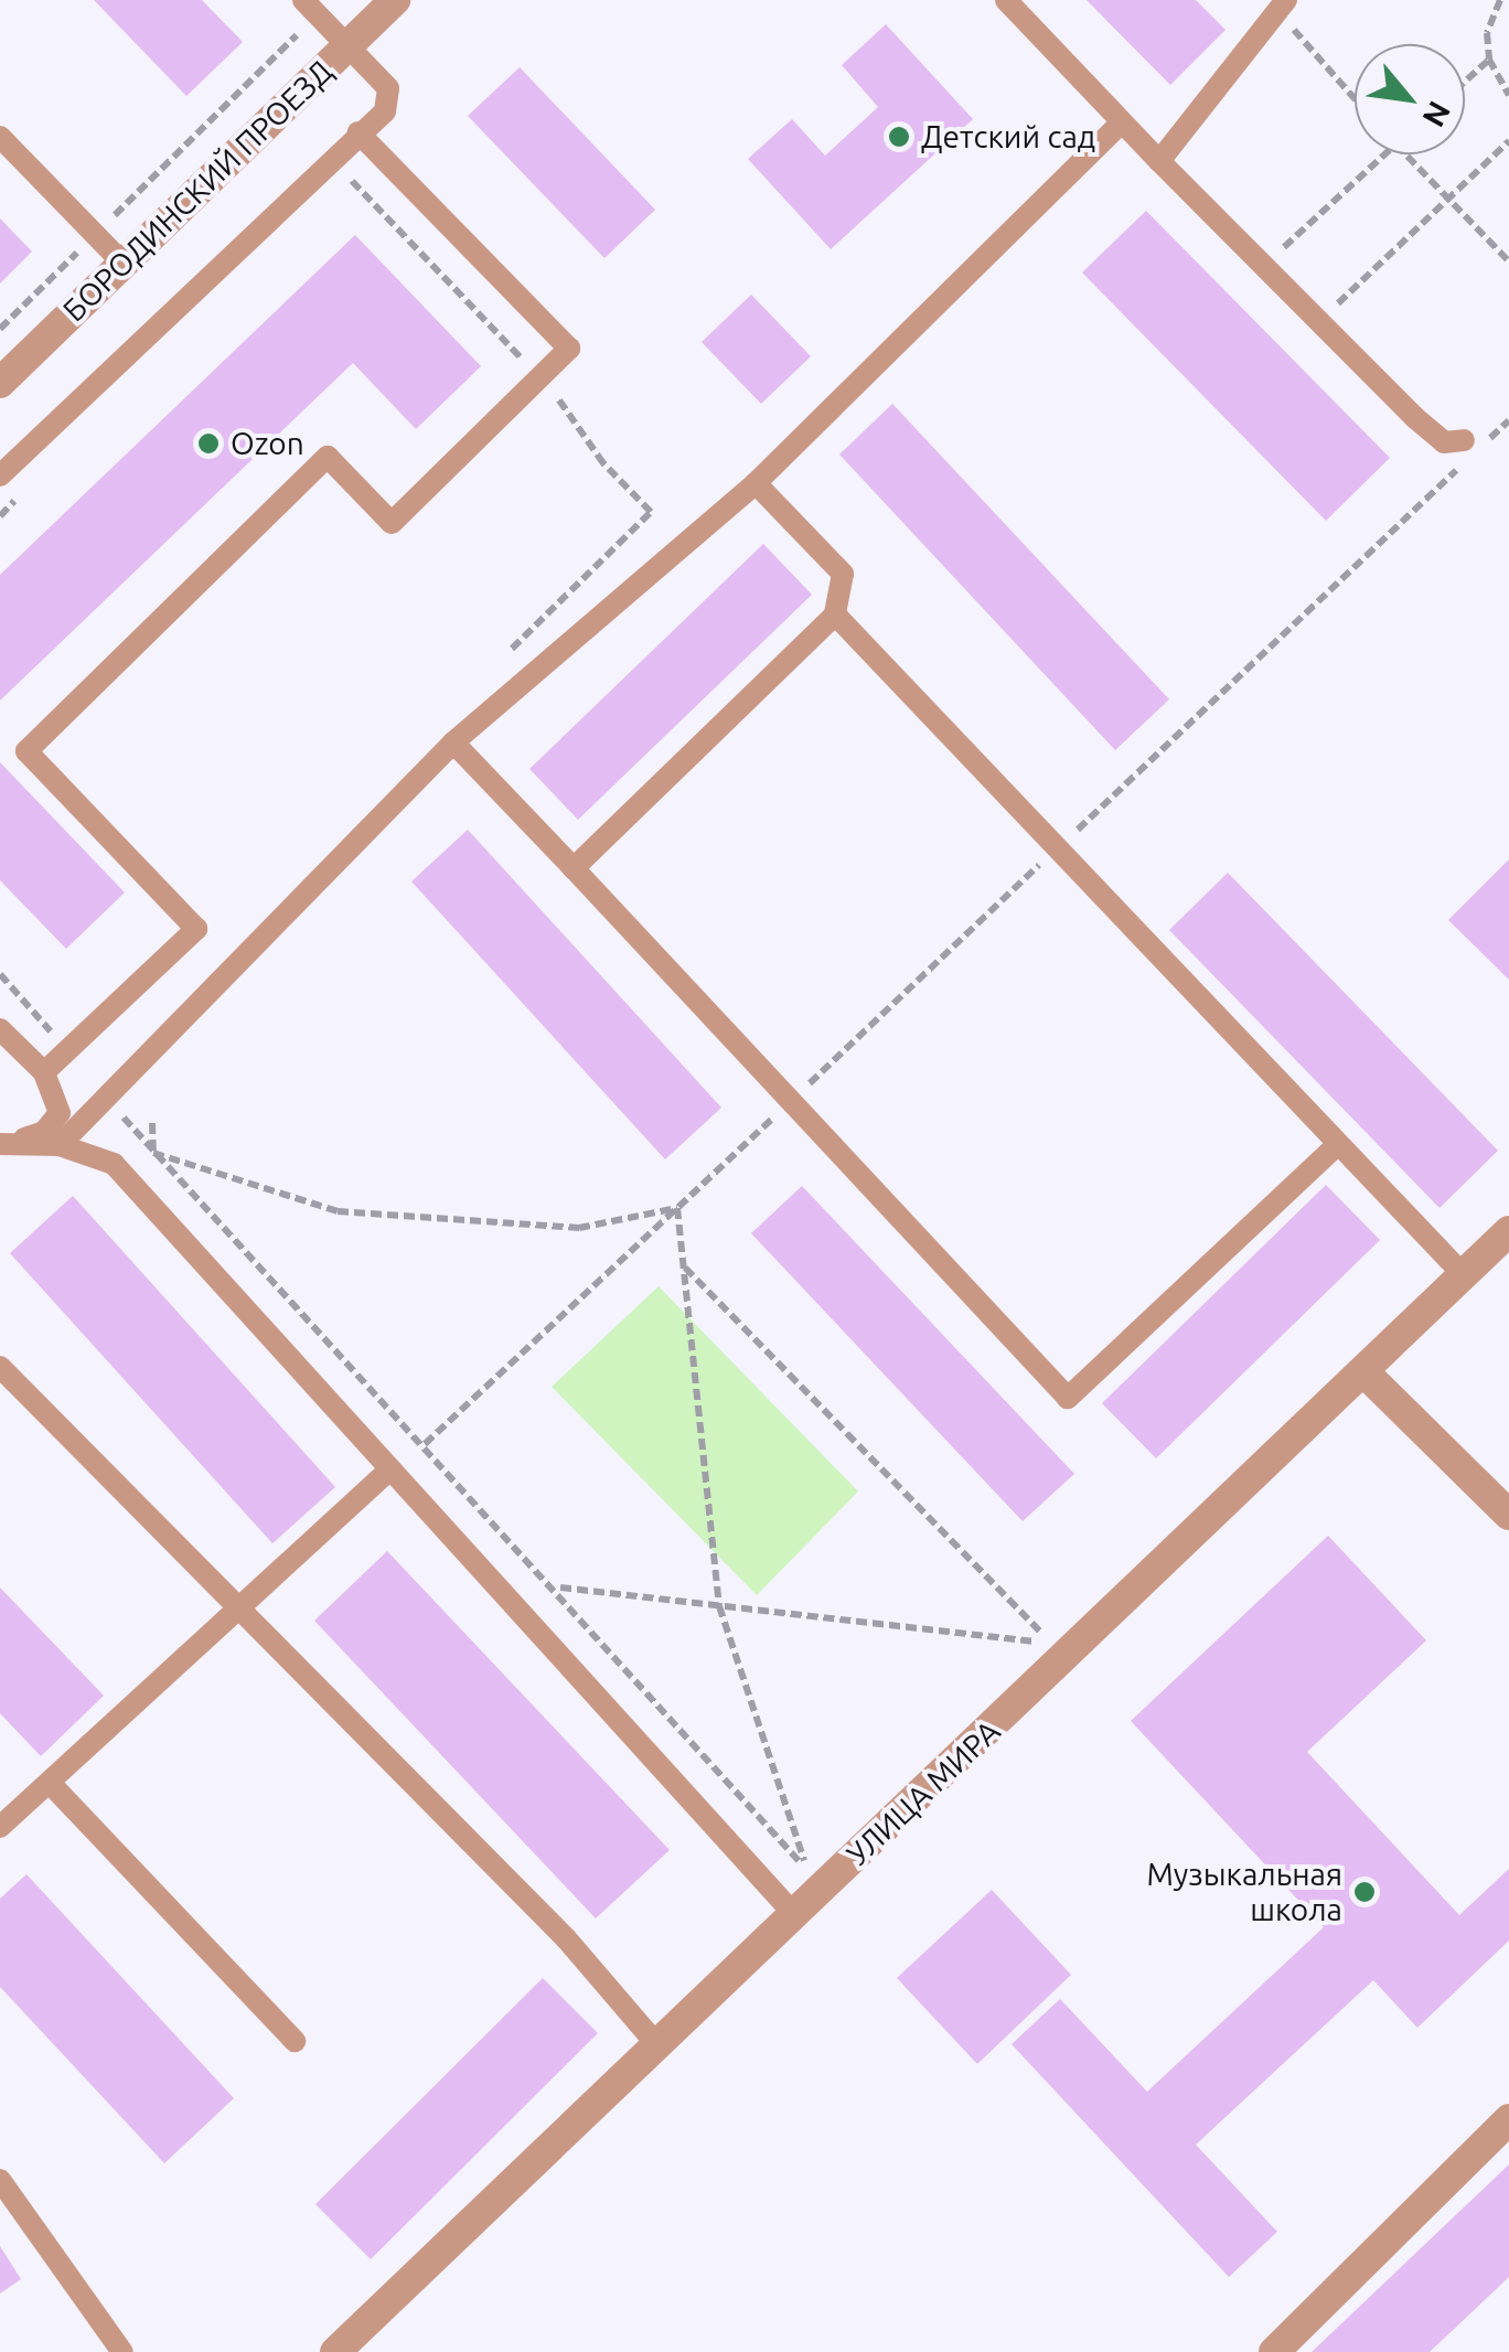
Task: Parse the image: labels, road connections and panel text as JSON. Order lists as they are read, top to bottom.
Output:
{
  "streets": {
    "street": ["БОРОДИНСКИЙ ПРОЕЗД", "УЛИЦА МИРА"]
  },
  "places": ["Детский сад", "Ozon", "Музыкальная школа"],
  "north": "bottom right"
}
